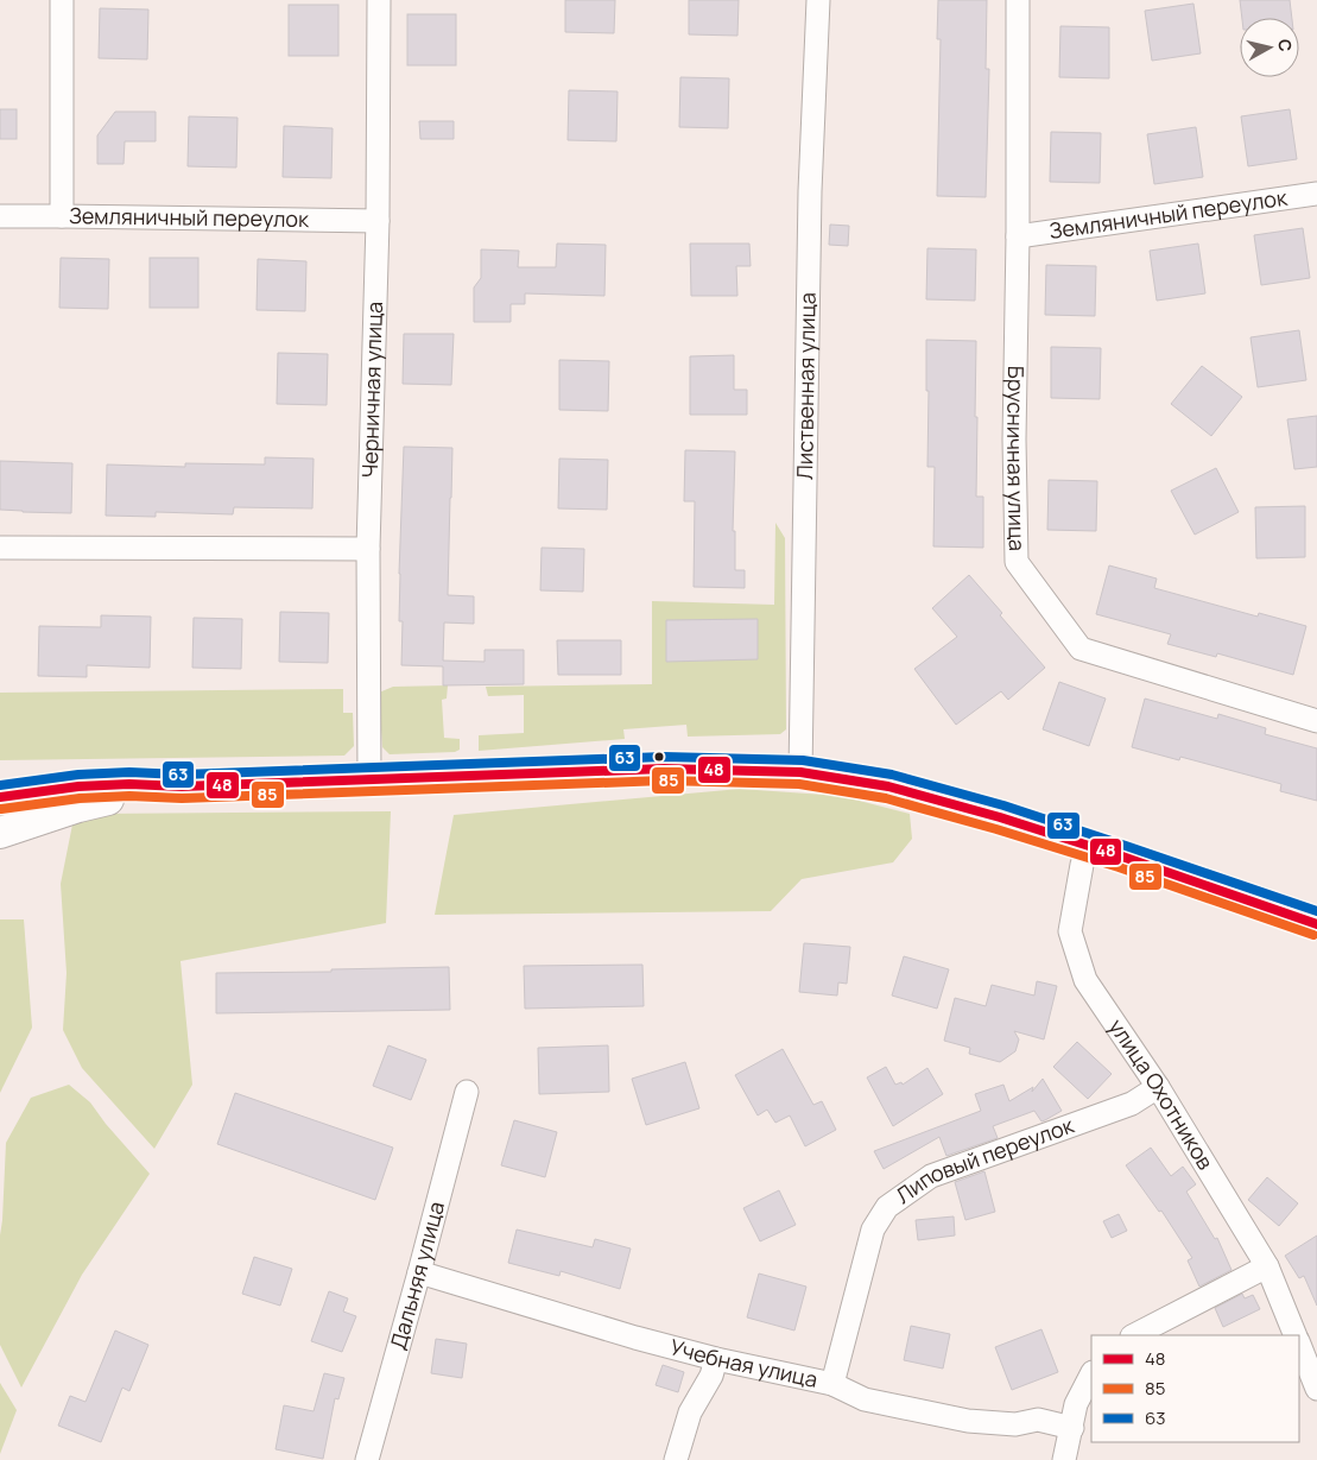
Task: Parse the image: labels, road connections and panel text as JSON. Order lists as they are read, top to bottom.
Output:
{
  "streets": {
    "street": [
      "Земляничный переулок",
      "Лиственная улица",
      "Черничная улица",
      "Брусничная улица",
      "улица Охотников",
      "Липовый переулок",
      "Дальняя улица",
      "Учебная улица"
    ]
  },
  "crossings": [
    ["Земляничный переулок", "Черничная улица"],
    ["Земляничный переулок", "Брусничная улица"],
    ["улица Охотников", "Липовый переулок"],
    ["Липовый переулок", "Учебная улица"],
    ["Дальняя улица", "Учебная улица"]
  ],
  "lines": ["transit line 63", "transit line 48", "transit line 85"],
  "legend": ["48", "85", "63"],
  "north": "right"
}
